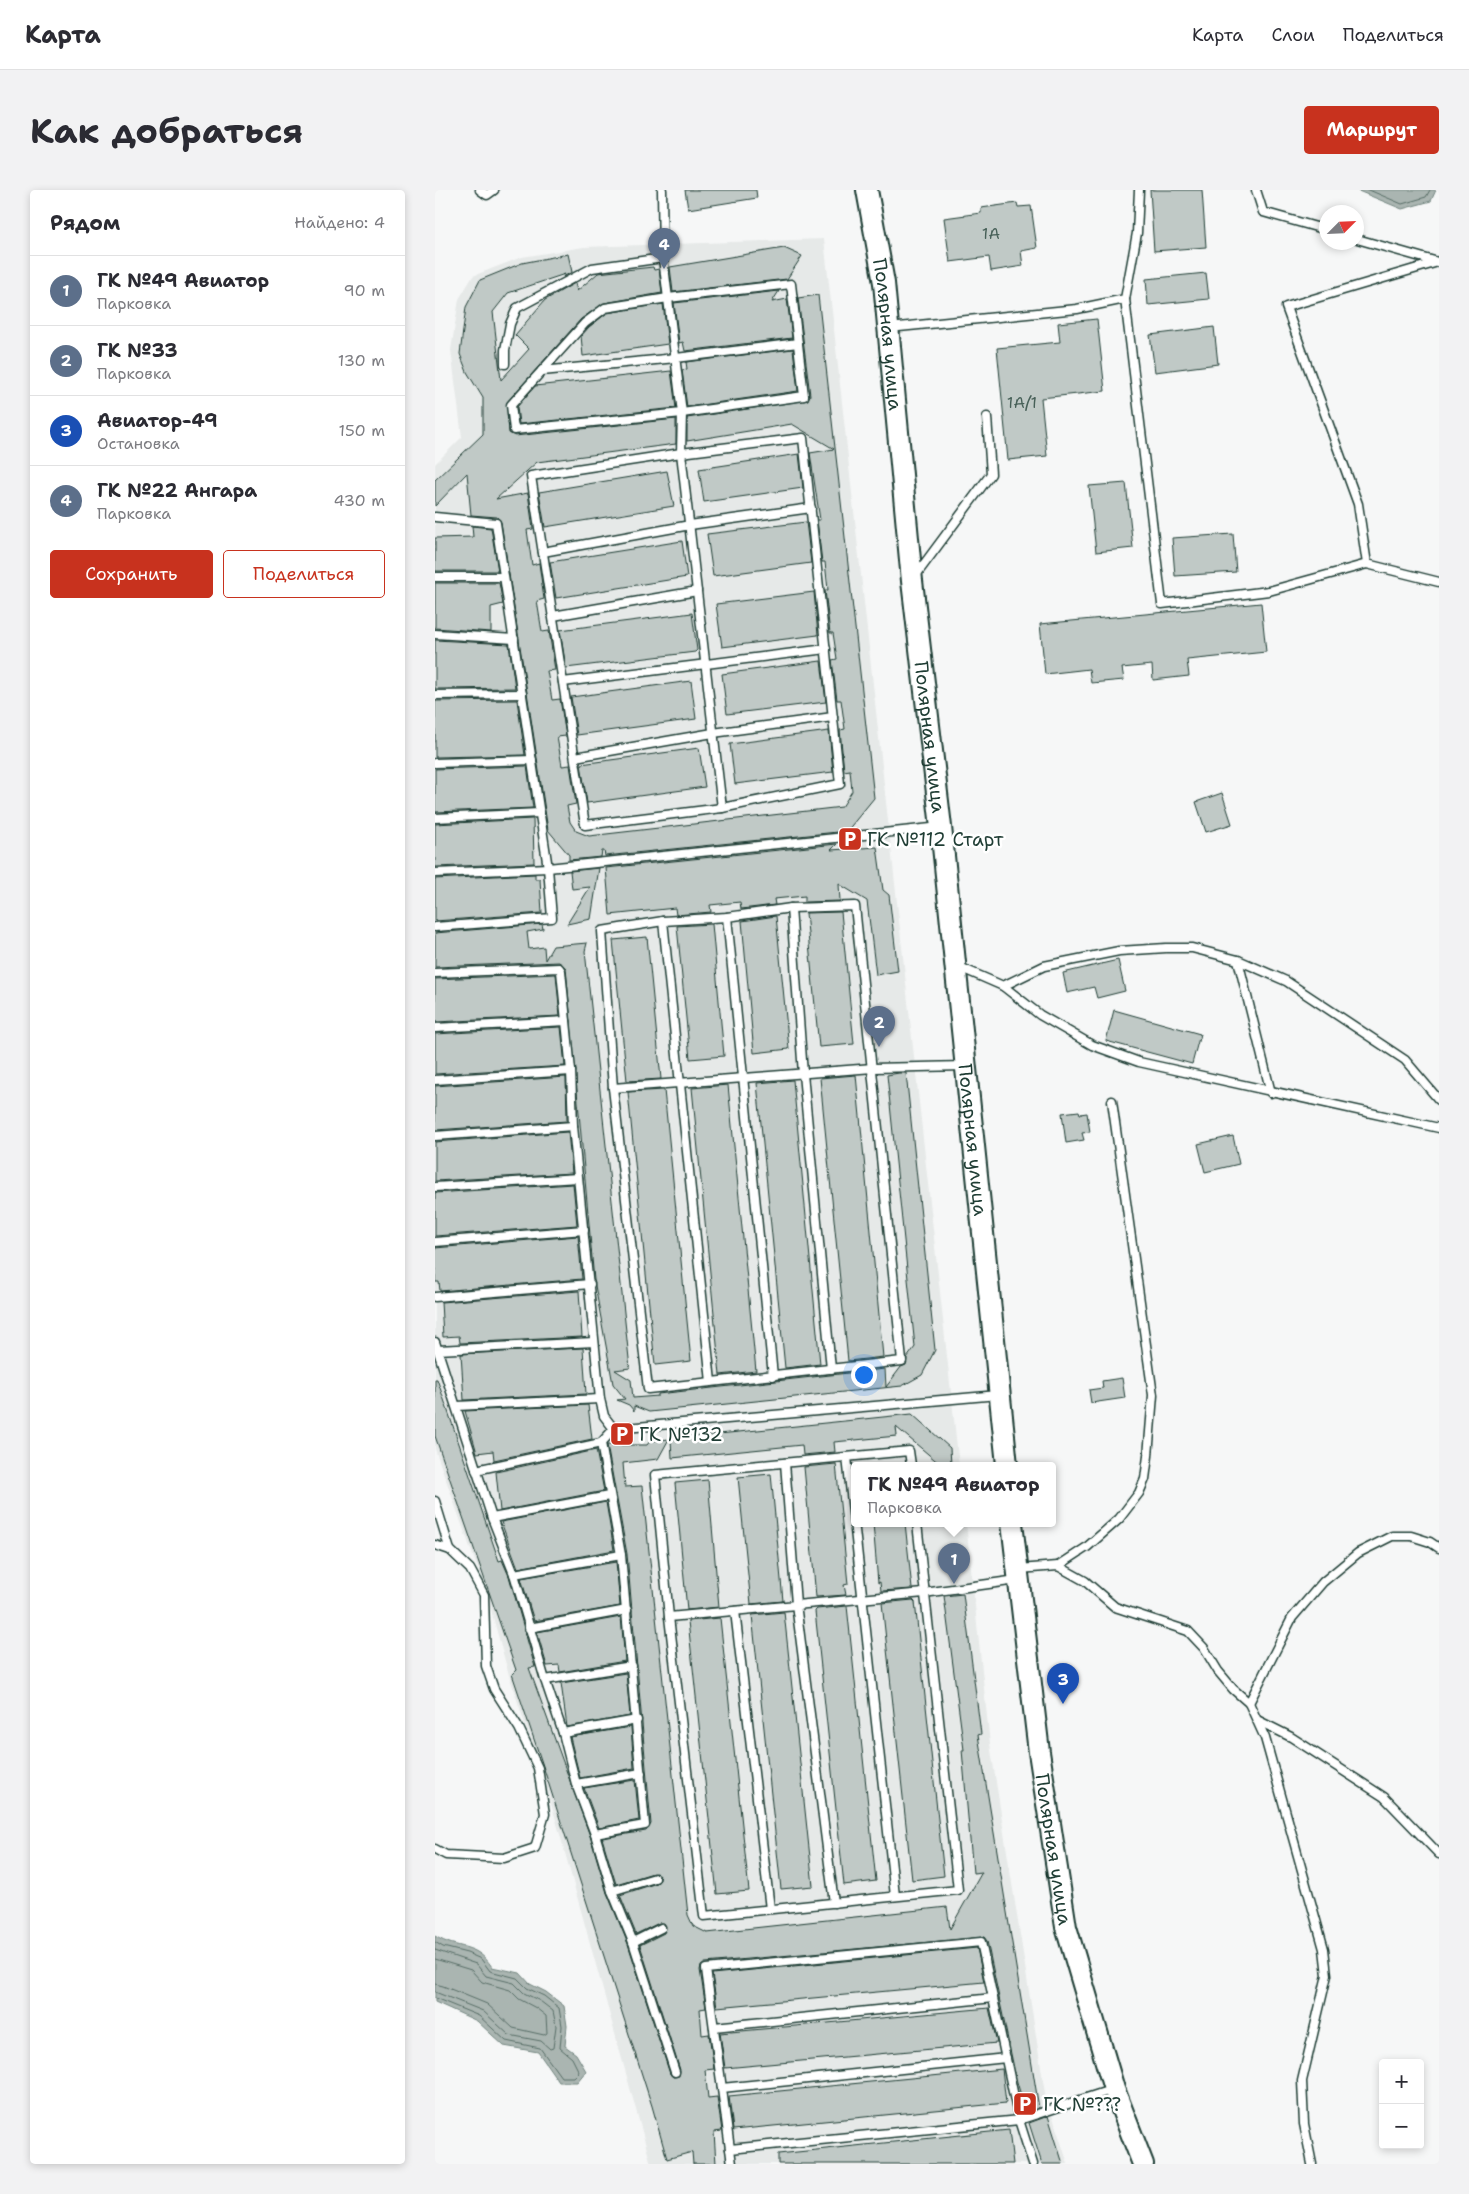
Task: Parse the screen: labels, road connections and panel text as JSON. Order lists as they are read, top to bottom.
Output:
{
  "streets": {
    "main road": ["Полярная улица"]
  },
  "places": {
    "parking": ["ГК №112 Старт", "ГК №132", "ГК №???"]
  },
  "house_numbers": ["1А", "1А/1"],
  "north": "top right",
  "page": {
    "header": "Карта",
    "nav": ["Карта", "Слои", "Поделиться"],
    "buttons": [
      "Маршрут",
      ["Сохранить", "Поделиться"]
    ],
    "title": "Как добраться",
    "heading": ["Рядом", "Найдено: 4"],
    "pins": [
      "4",
      "2",
      "1",
      "3"
    ],
    "list": [
      {
        "mark": "1",
        "name": "ГК №49 Авиатор",
        "note": "Парковка",
        "value": "90 m"
      },
      {
        "mark": "2",
        "name": "ГК №33",
        "note": "Парковка",
        "value": "130 m"
      },
      {
        "mark": "3",
        "name": "Авиатор-49",
        "note": "Остановка",
        "value": "150 m"
      },
      {
        "mark": "4",
        "name": "ГК №22 Ангара",
        "note": "Парковка",
        "value": "430 m"
      }
    ],
    "popup": ["ГК №49 Авиатор", "Парковка"],
    "map_buttons": ["+", "−"]
  }
}
